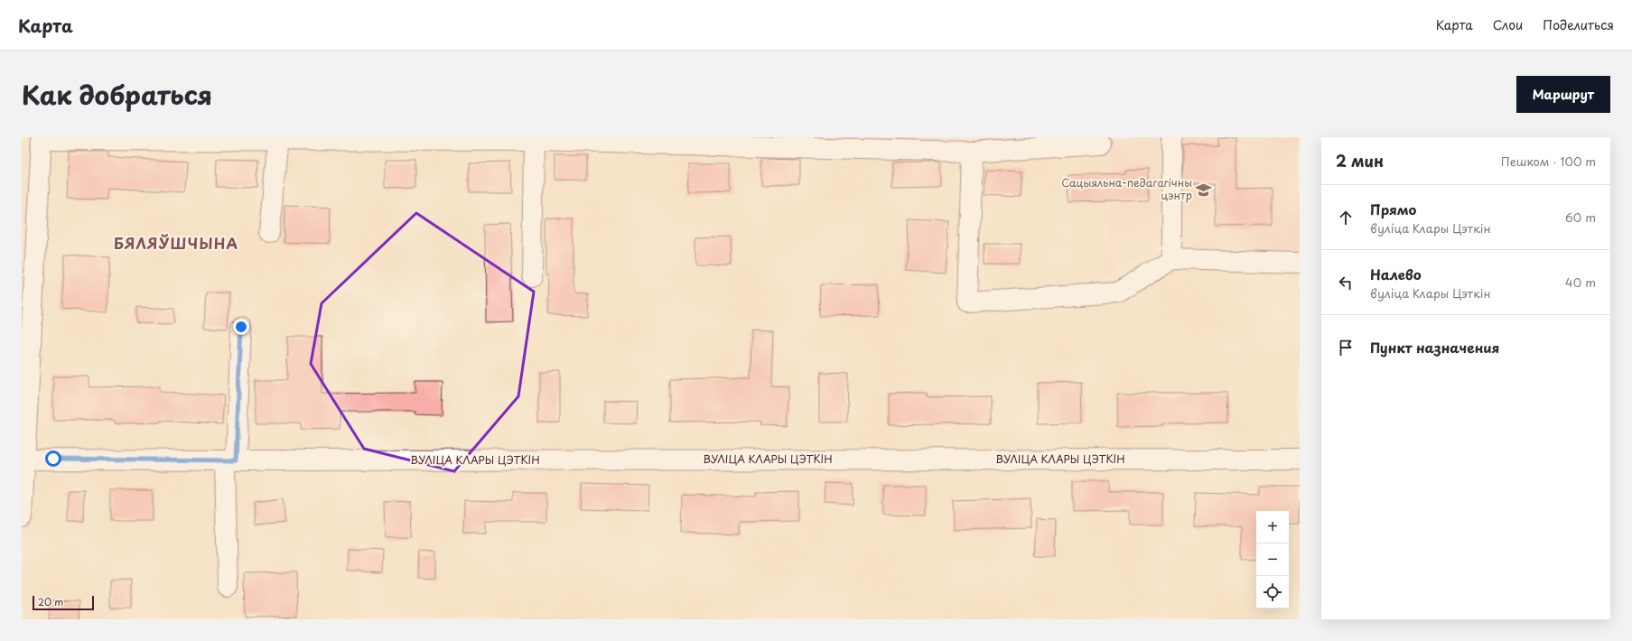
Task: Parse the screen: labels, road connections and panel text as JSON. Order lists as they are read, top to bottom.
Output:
{
  "streets": {
    "street": ["ВУЛІЦА КЛАРЫ ЦЭТКІН"]
  },
  "districts": ["БЯЛЯЎШЧЫНА"],
  "places": {
    "school or university": ["Сацыяльна-педагагічны цэнтр"]
  },
  "scale_bar": "20 m",
  "page": {
    "header": "Карта",
    "nav": ["Карта", "Слои", "Поделиться"],
    "title": "Как добраться",
    "buttons": "Маршрут",
    "heading": ["2 мин", "Пешком · 100 m"],
    "list": [
      ["Прямо", "вуліца Клары Цэткін", "60 m"],
      ["Налево", "вуліца Клары Цэткін", "40 m"],
      "Пункт назначения"
    ],
    "map_buttons": ["+", "−"],
    "scale": "20 m"
  }
}
